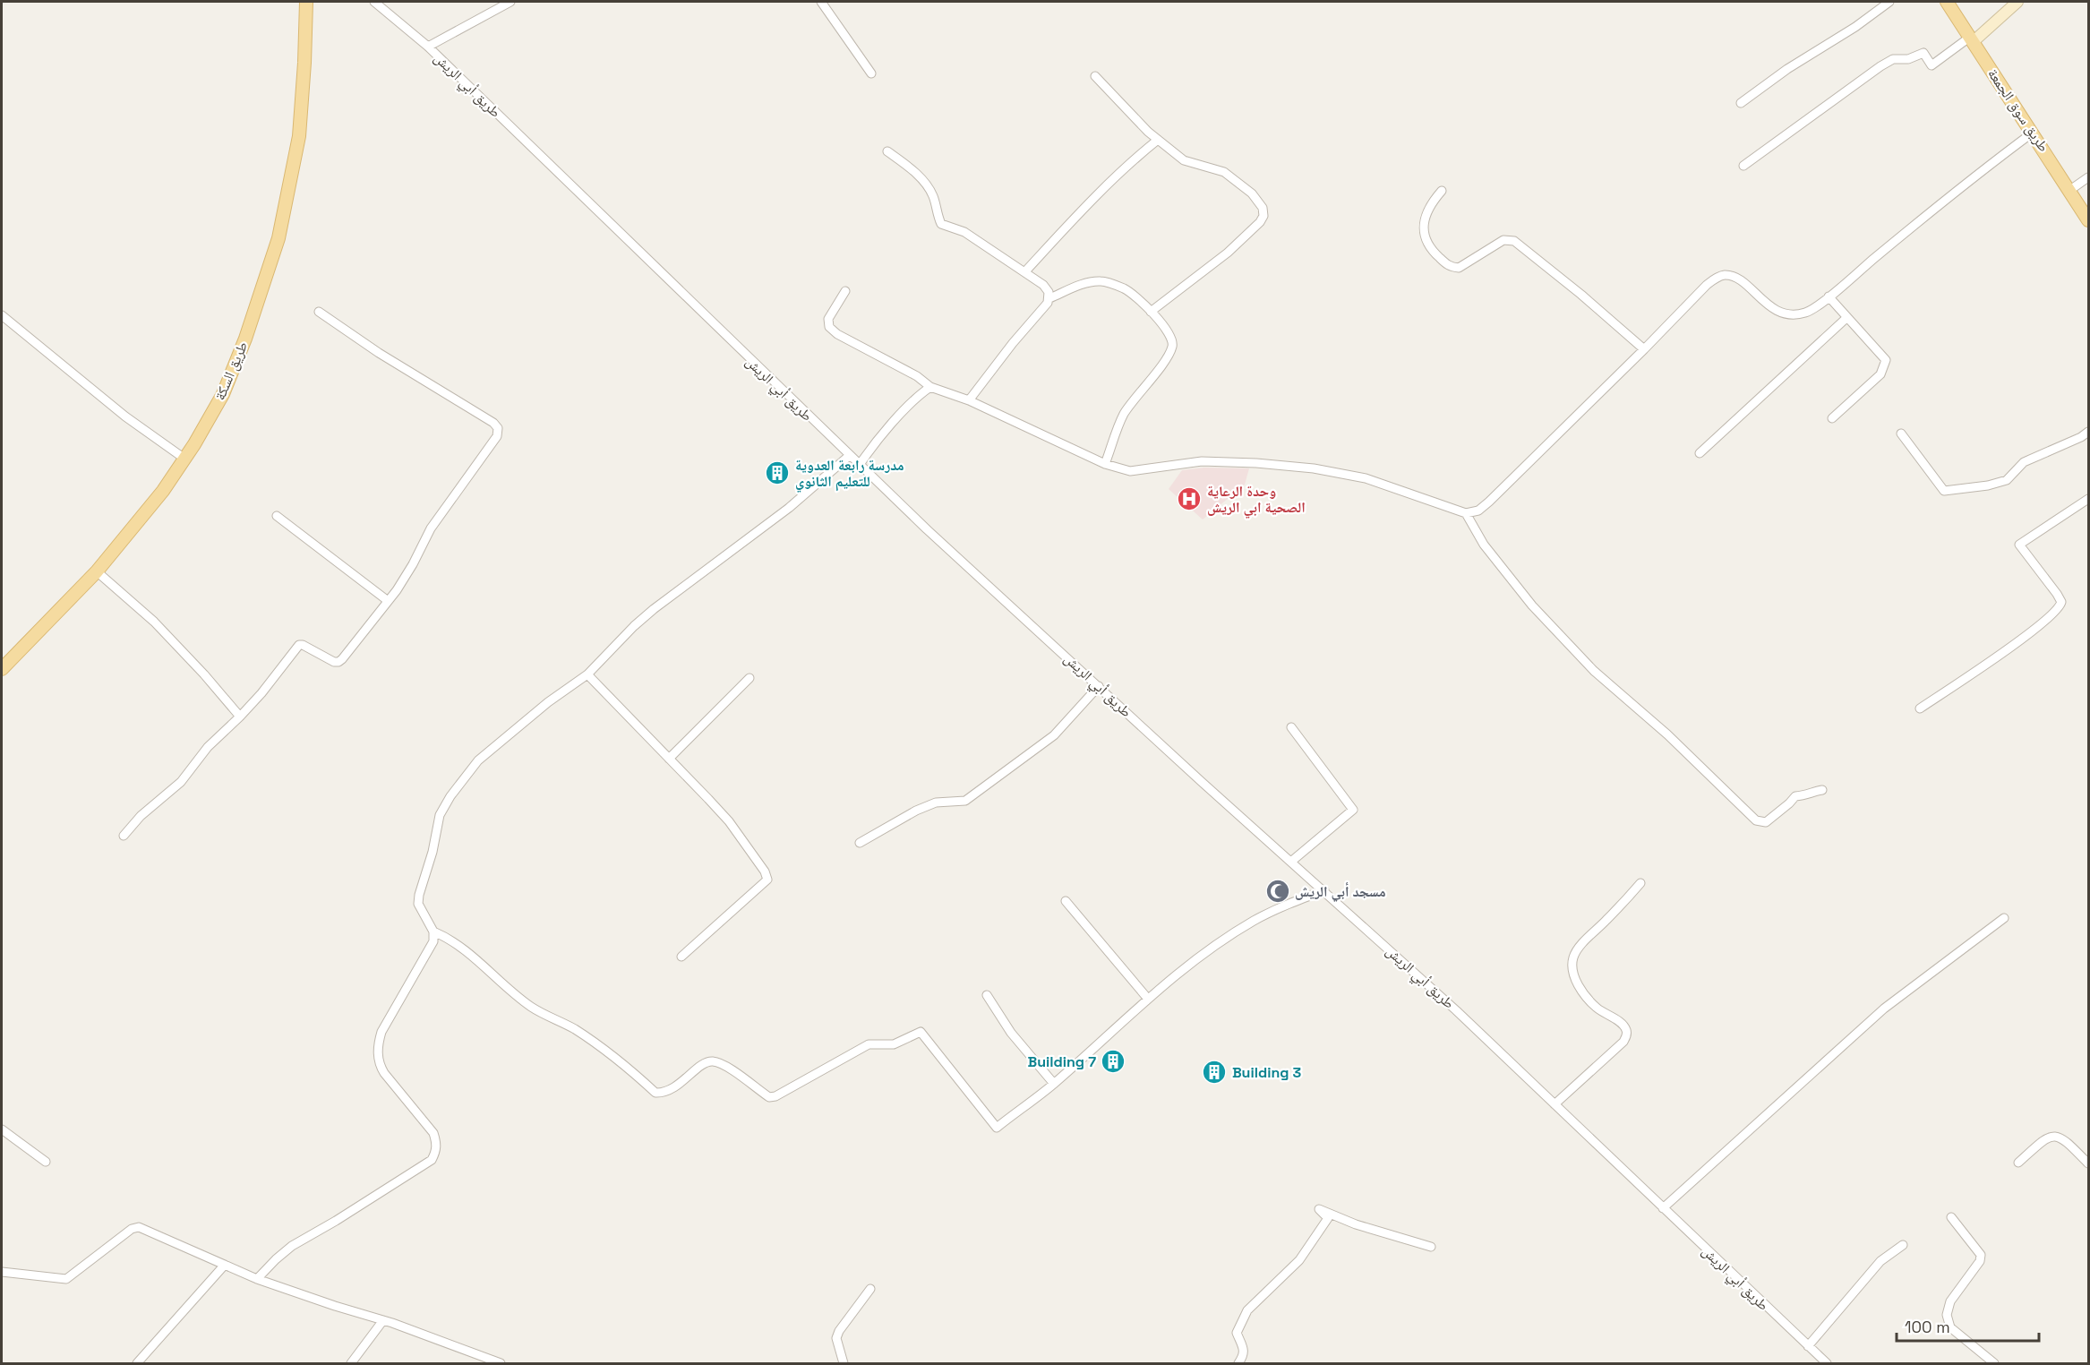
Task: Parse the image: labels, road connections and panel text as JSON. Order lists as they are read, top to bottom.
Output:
{
  "streets": {
    "main road": ["طريق سوق الجمعة", "طريق السكة"],
    "street": ["طريق أبي الريش"]
  },
  "places": {
    "building": ["مدرسة رابعة العدوية للتعليم الثانوي", "Building 7", "Building 3"],
    "hospital": ["وحدة الرعاية الصحية ابي الريش"],
    "mosque": ["مسجد أبي الريش"]
  },
  "scale_bar": "100 m"
}
